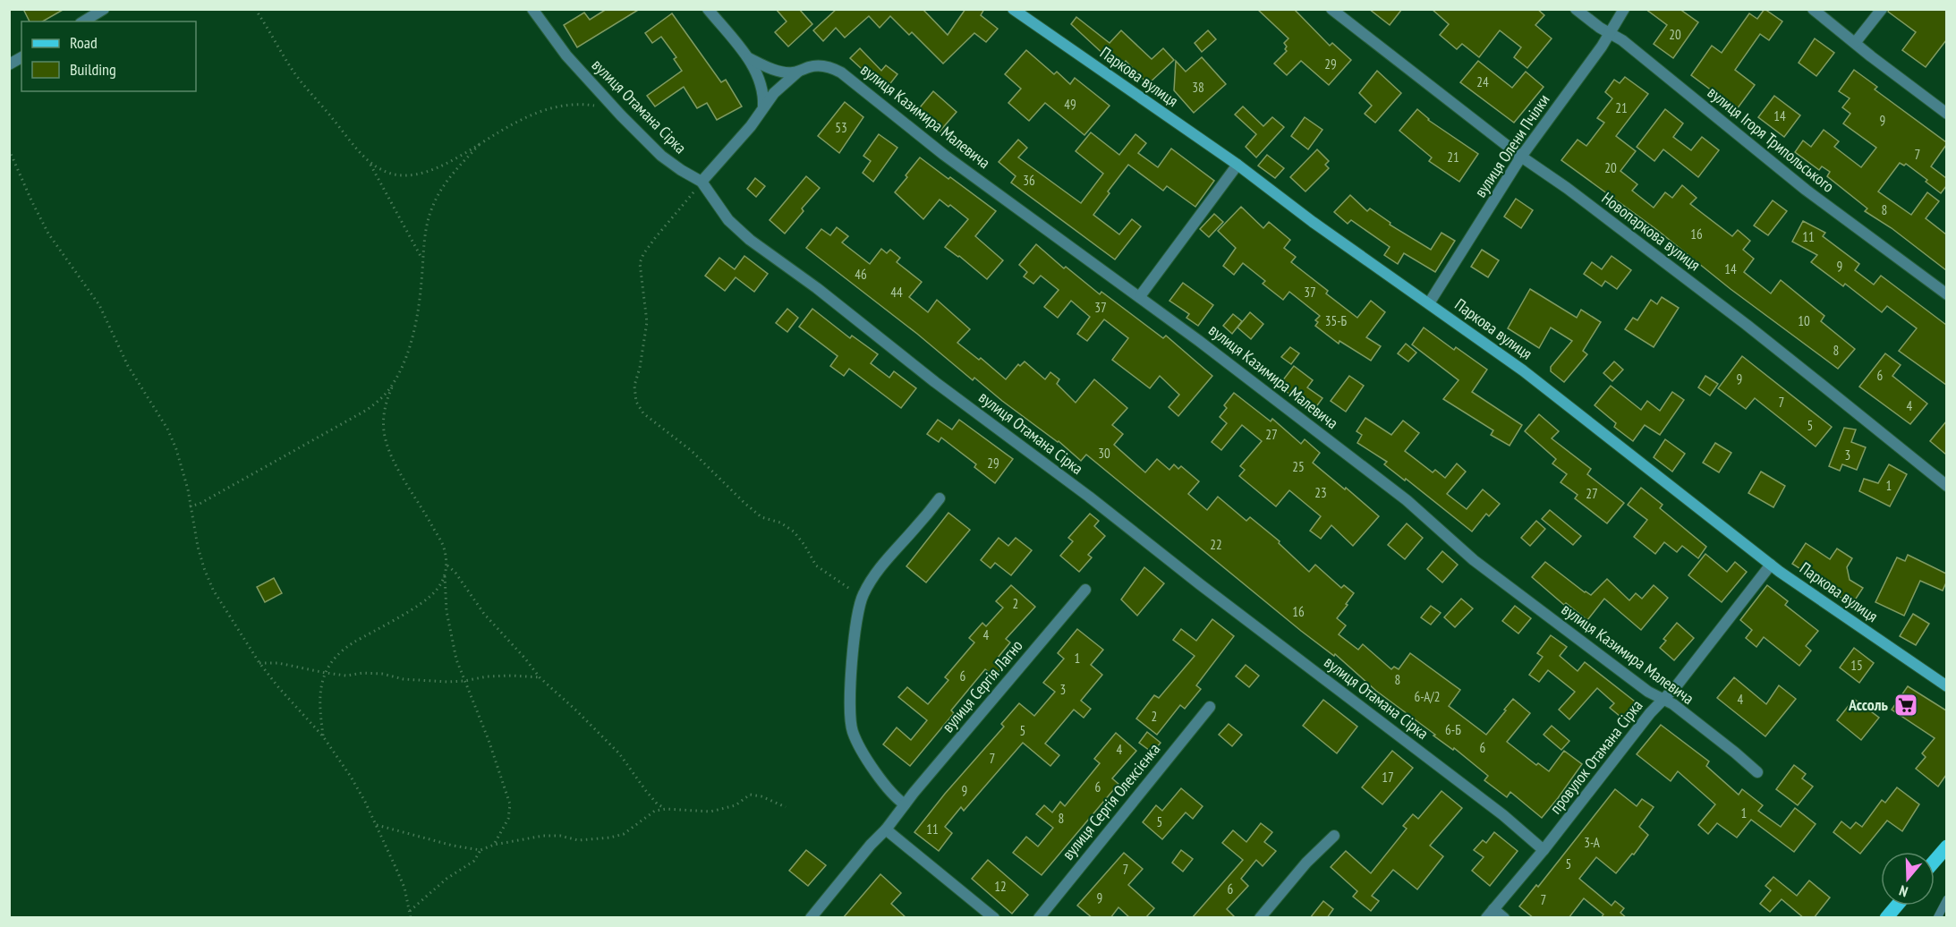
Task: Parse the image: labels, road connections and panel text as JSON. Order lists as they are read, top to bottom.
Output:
{
  "streets": {
    "street": [
      "Паркова вулиця",
      "вулиця Отамана Сірка",
      "вулиця Казимира Малевича",
      "вулиця Ігоря Трипольського",
      "вулиця Олени Пчілки",
      "Новопаркова вулиця",
      "вулиця Сергія Лагно",
      "провулок Отамана Сірка",
      "вулиця Сергія Олексієнка"
    ]
  },
  "crossings": [
    ["Паркова вулиця", "вулиця Олени Пчілки"],
    ["Паркова вулиця", "провулок Отамана Сірка"],
    ["вулиця Отамана Сірка", "провулок Отамана Сірка"],
    ["вулиця Казимира Малевича", "провулок Отамана Сірка"],
    ["вулиця Ігоря Трипольського", "вулиця Олени Пчілки"],
    ["вулиця Олени Пчілки", "Новопаркова вулиця"]
  ],
  "places": {
    "supermarket": ["Ассоль"]
  },
  "house_numbers": [
    "20",
    "29",
    "24",
    "38",
    "49",
    "21",
    "14",
    "9",
    "53",
    "7",
    "21",
    "20",
    "36",
    "8",
    "16",
    "11",
    "9",
    "14",
    "46",
    "44",
    "37",
    "37",
    "35-Б",
    "10",
    "8",
    "6",
    "9",
    "7",
    "4",
    "5",
    "27",
    "30",
    "3",
    "29",
    "25",
    "1",
    "23",
    "27",
    "22",
    "2",
    "16",
    "4",
    "1",
    "15",
    "6",
    "8",
    "3",
    "6-А/2",
    "4",
    "2",
    "6-Б",
    "5",
    "6",
    "4",
    "7",
    "17",
    "6",
    "9",
    "1",
    "8",
    "5",
    "11",
    "3-А",
    "5",
    "7",
    "12",
    "6",
    "9",
    "7"
  ],
  "legend": ["Road", "Building"],
  "north": "bottom"
}
